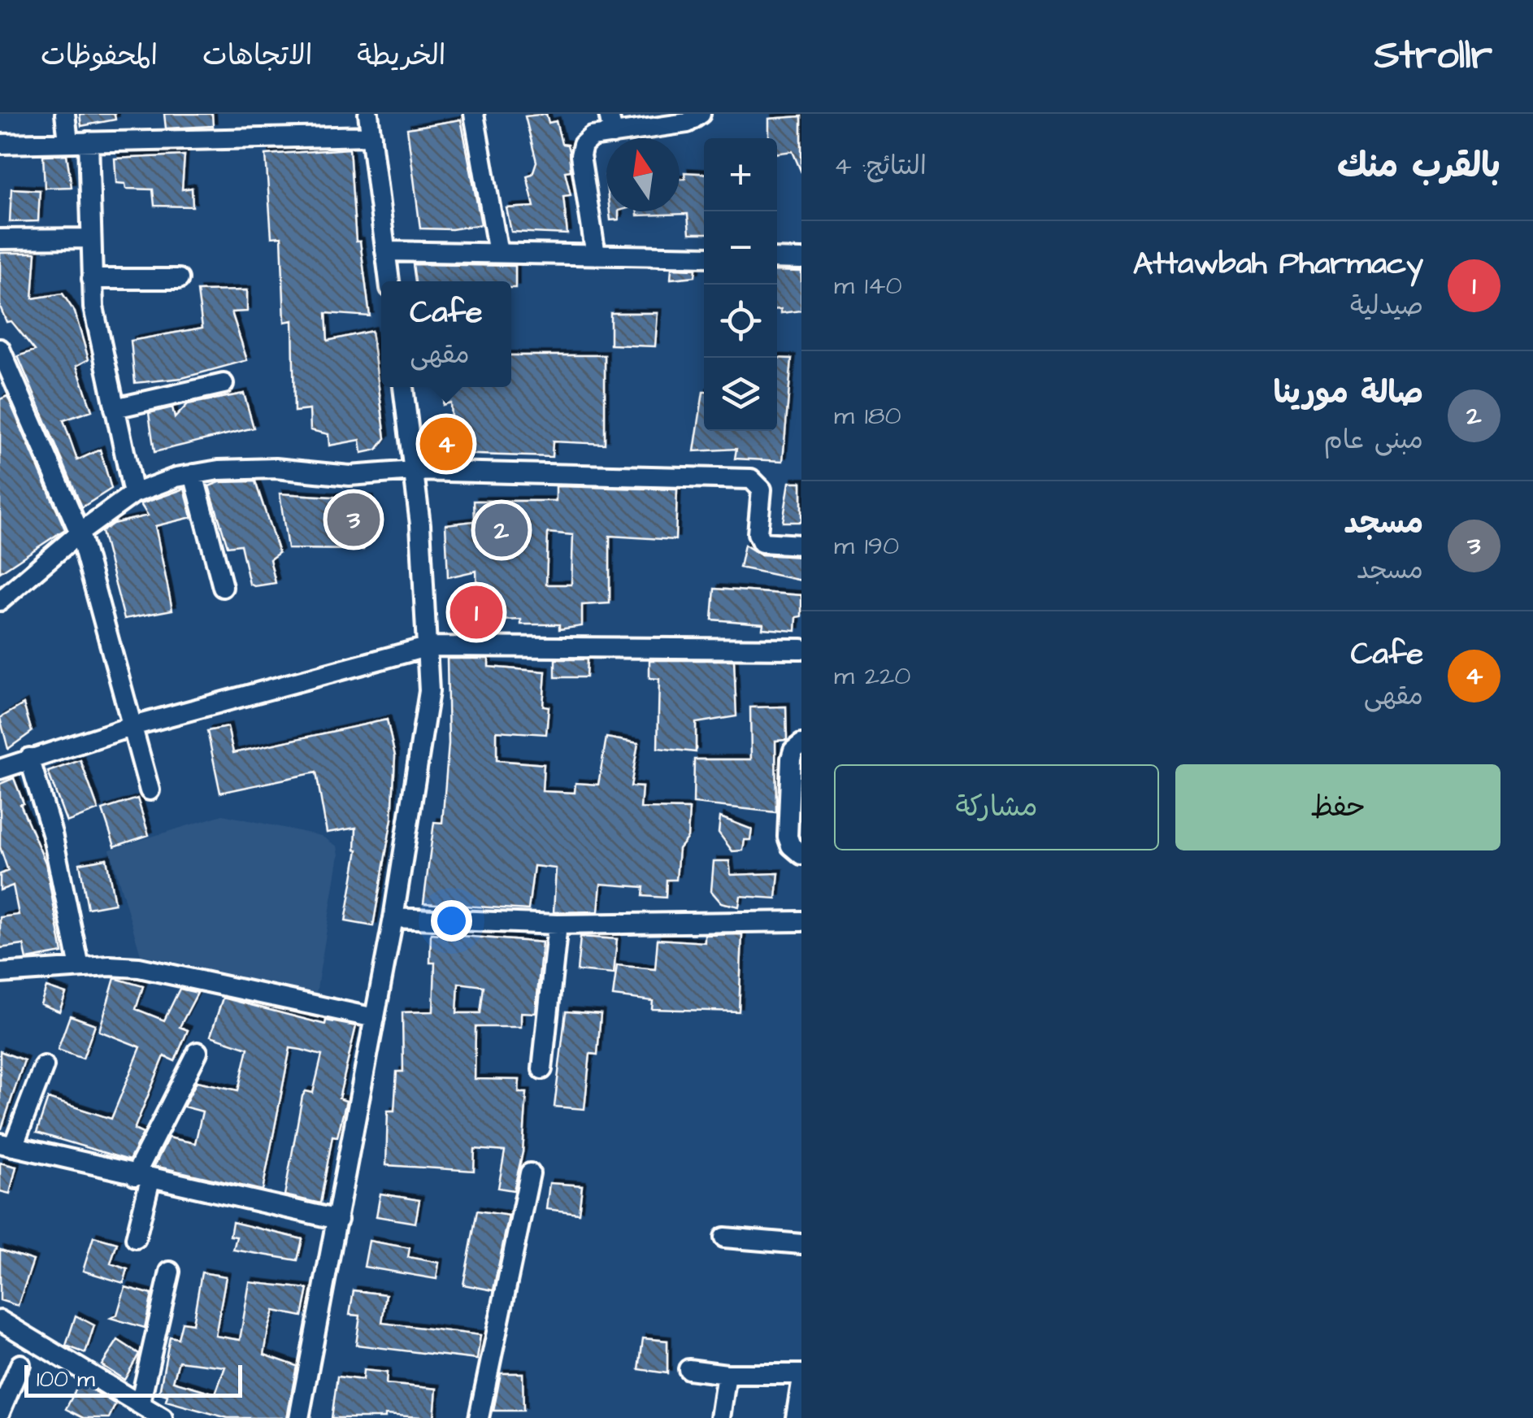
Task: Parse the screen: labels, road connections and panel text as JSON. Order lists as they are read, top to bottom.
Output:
{
  "scale_bar": "100 m",
  "north": "top",
  "page": {
    "header": "Strollr",
    "nav": ["الخريطة", "الاتجاهات", "المحفوظات"],
    "heading": ["بالقرب منك", "النتائج: 4"],
    "map_buttons": ["+", "−"],
    "list": [
      {
        "mark": "1",
        "name": "Attawbah Pharmacy",
        "note": "صيدلية",
        "value": "140 m"
      },
      {
        "mark": "2",
        "name": "صالة مورينا",
        "note": "مبنى عام",
        "value": "180 m"
      },
      {
        "mark": "3",
        "name": "مسجد",
        "note": "مسجد",
        "value": "190 m"
      },
      {
        "mark": "4",
        "name": "Cafe",
        "note": "مقهى",
        "value": "220 m"
      }
    ],
    "popup": ["Cafe", "مقهى"],
    "pins": [
      "4",
      "3",
      "2",
      "1"
    ],
    "buttons": ["حفظ", "مشاركة"],
    "scale": "100 m"
  }
}
